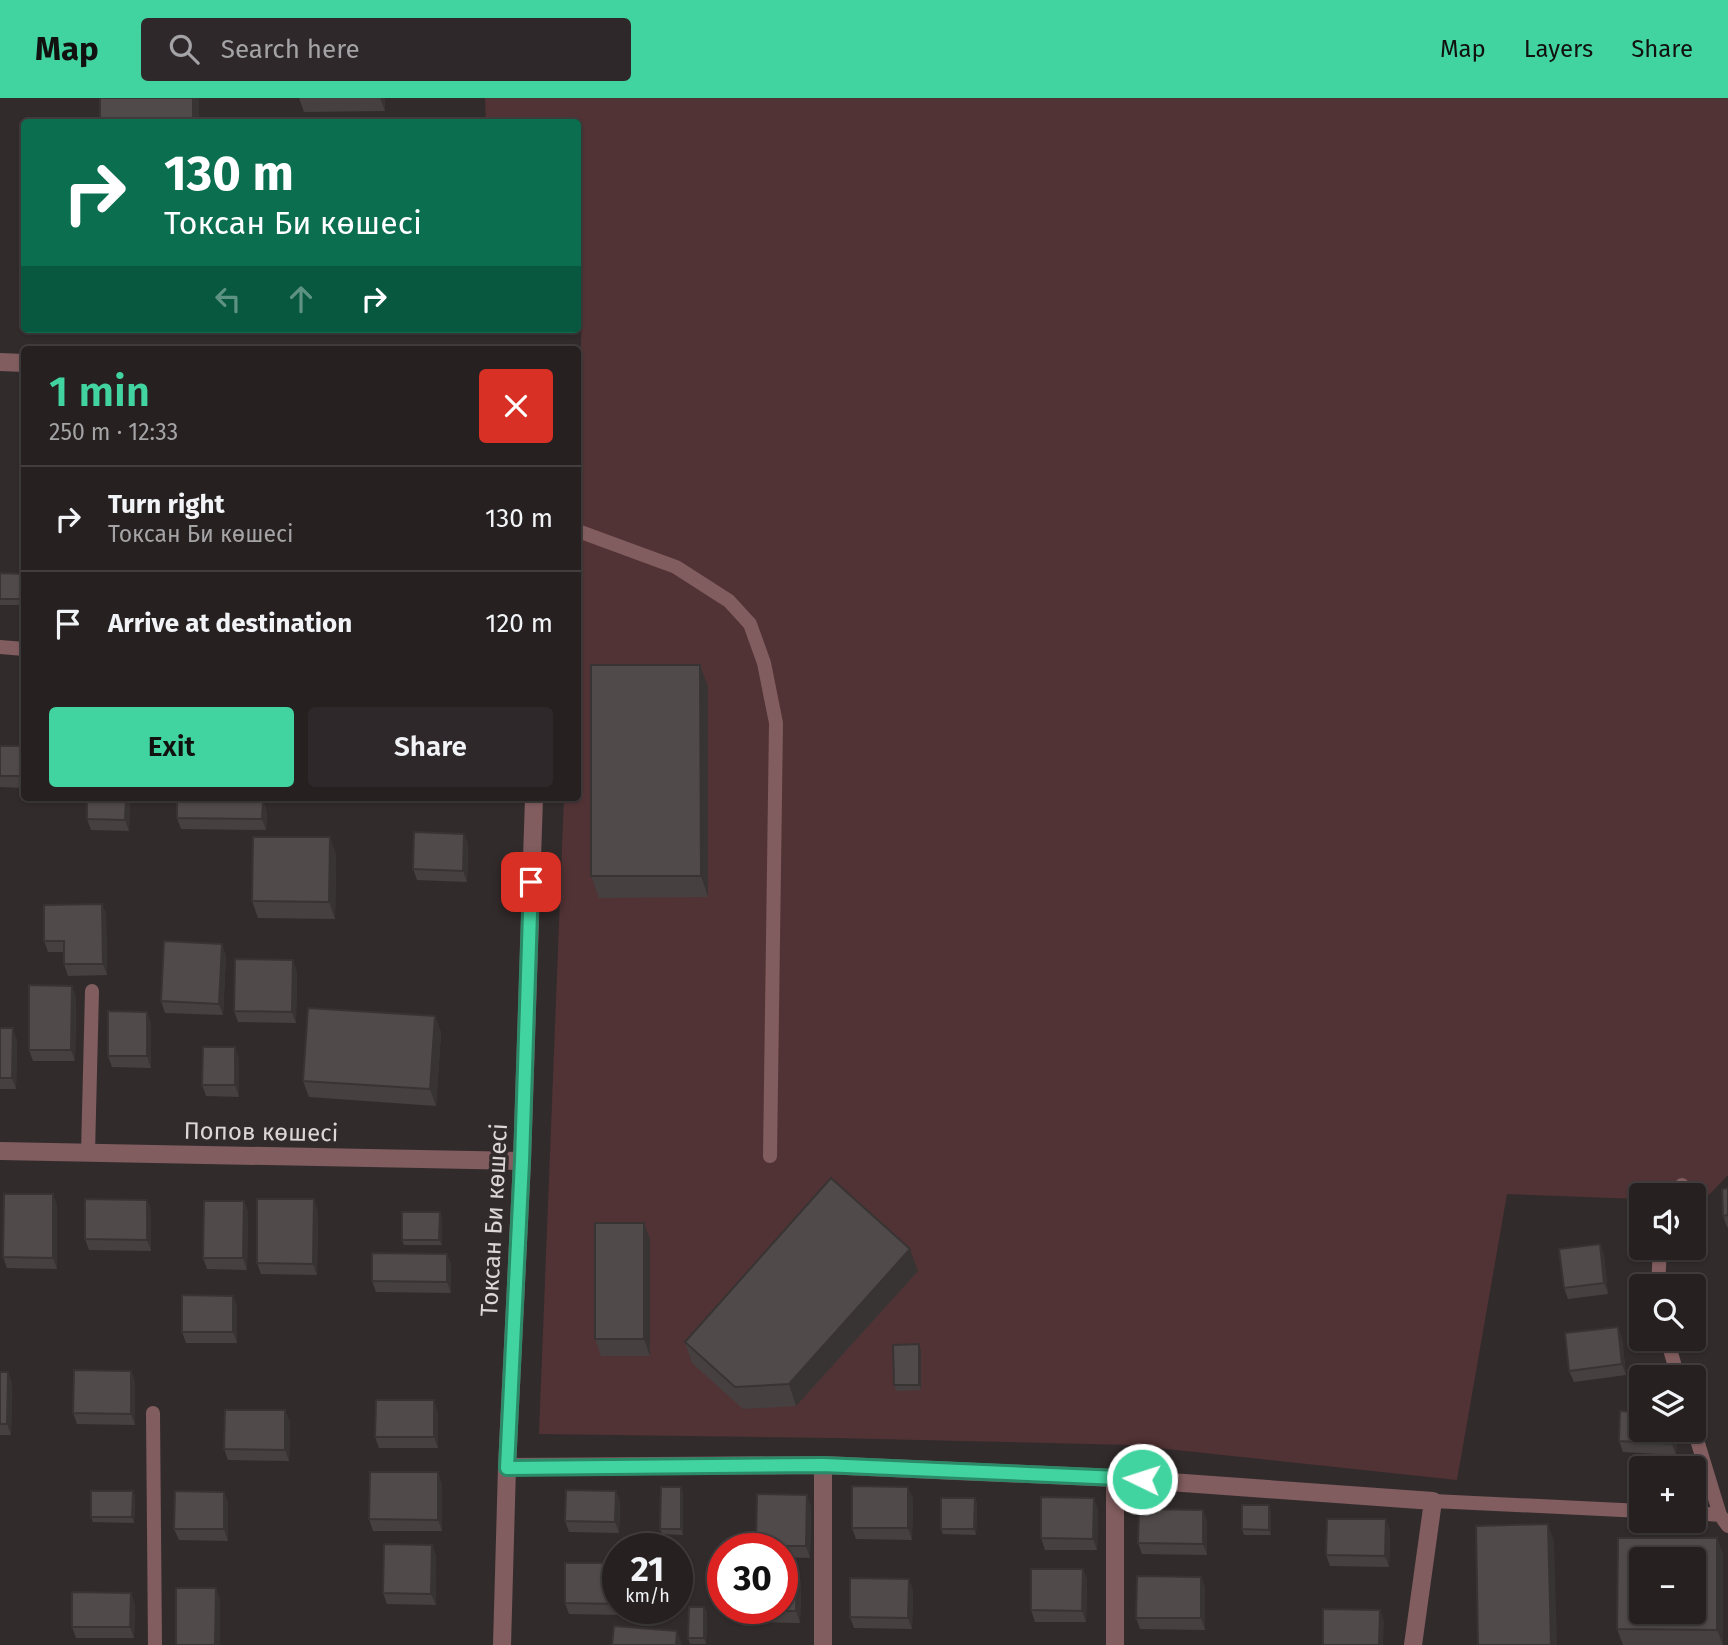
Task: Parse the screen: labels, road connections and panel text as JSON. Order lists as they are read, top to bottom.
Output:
{
  "streets": {
    "street": ["Попов көшесі", "Токсан Би көшесі"]
  },
  "crossings": [
    ["Попов көшесі", "Токсан Би көшесі"]
  ],
  "page": {
    "header": "Map",
    "search": "Search here",
    "nav": ["Map", "Layers", "Share"],
    "turn": ["130 m", "Токсан Би көшесі"],
    "heading": ["1 min", "250 m · 12:33"],
    "list": [
      {
        "name": "Turn right",
        "note": "Токсан Би көшесі",
        "value": "130 m"
      },
      {
        "name": "Arrive at destination",
        "value": "120 m"
      }
    ],
    "buttons": ["Exit", "Share"],
    "map_buttons": ["+", "−"],
    "speed": "21 km/h",
    "limit": "30"
  }
}
